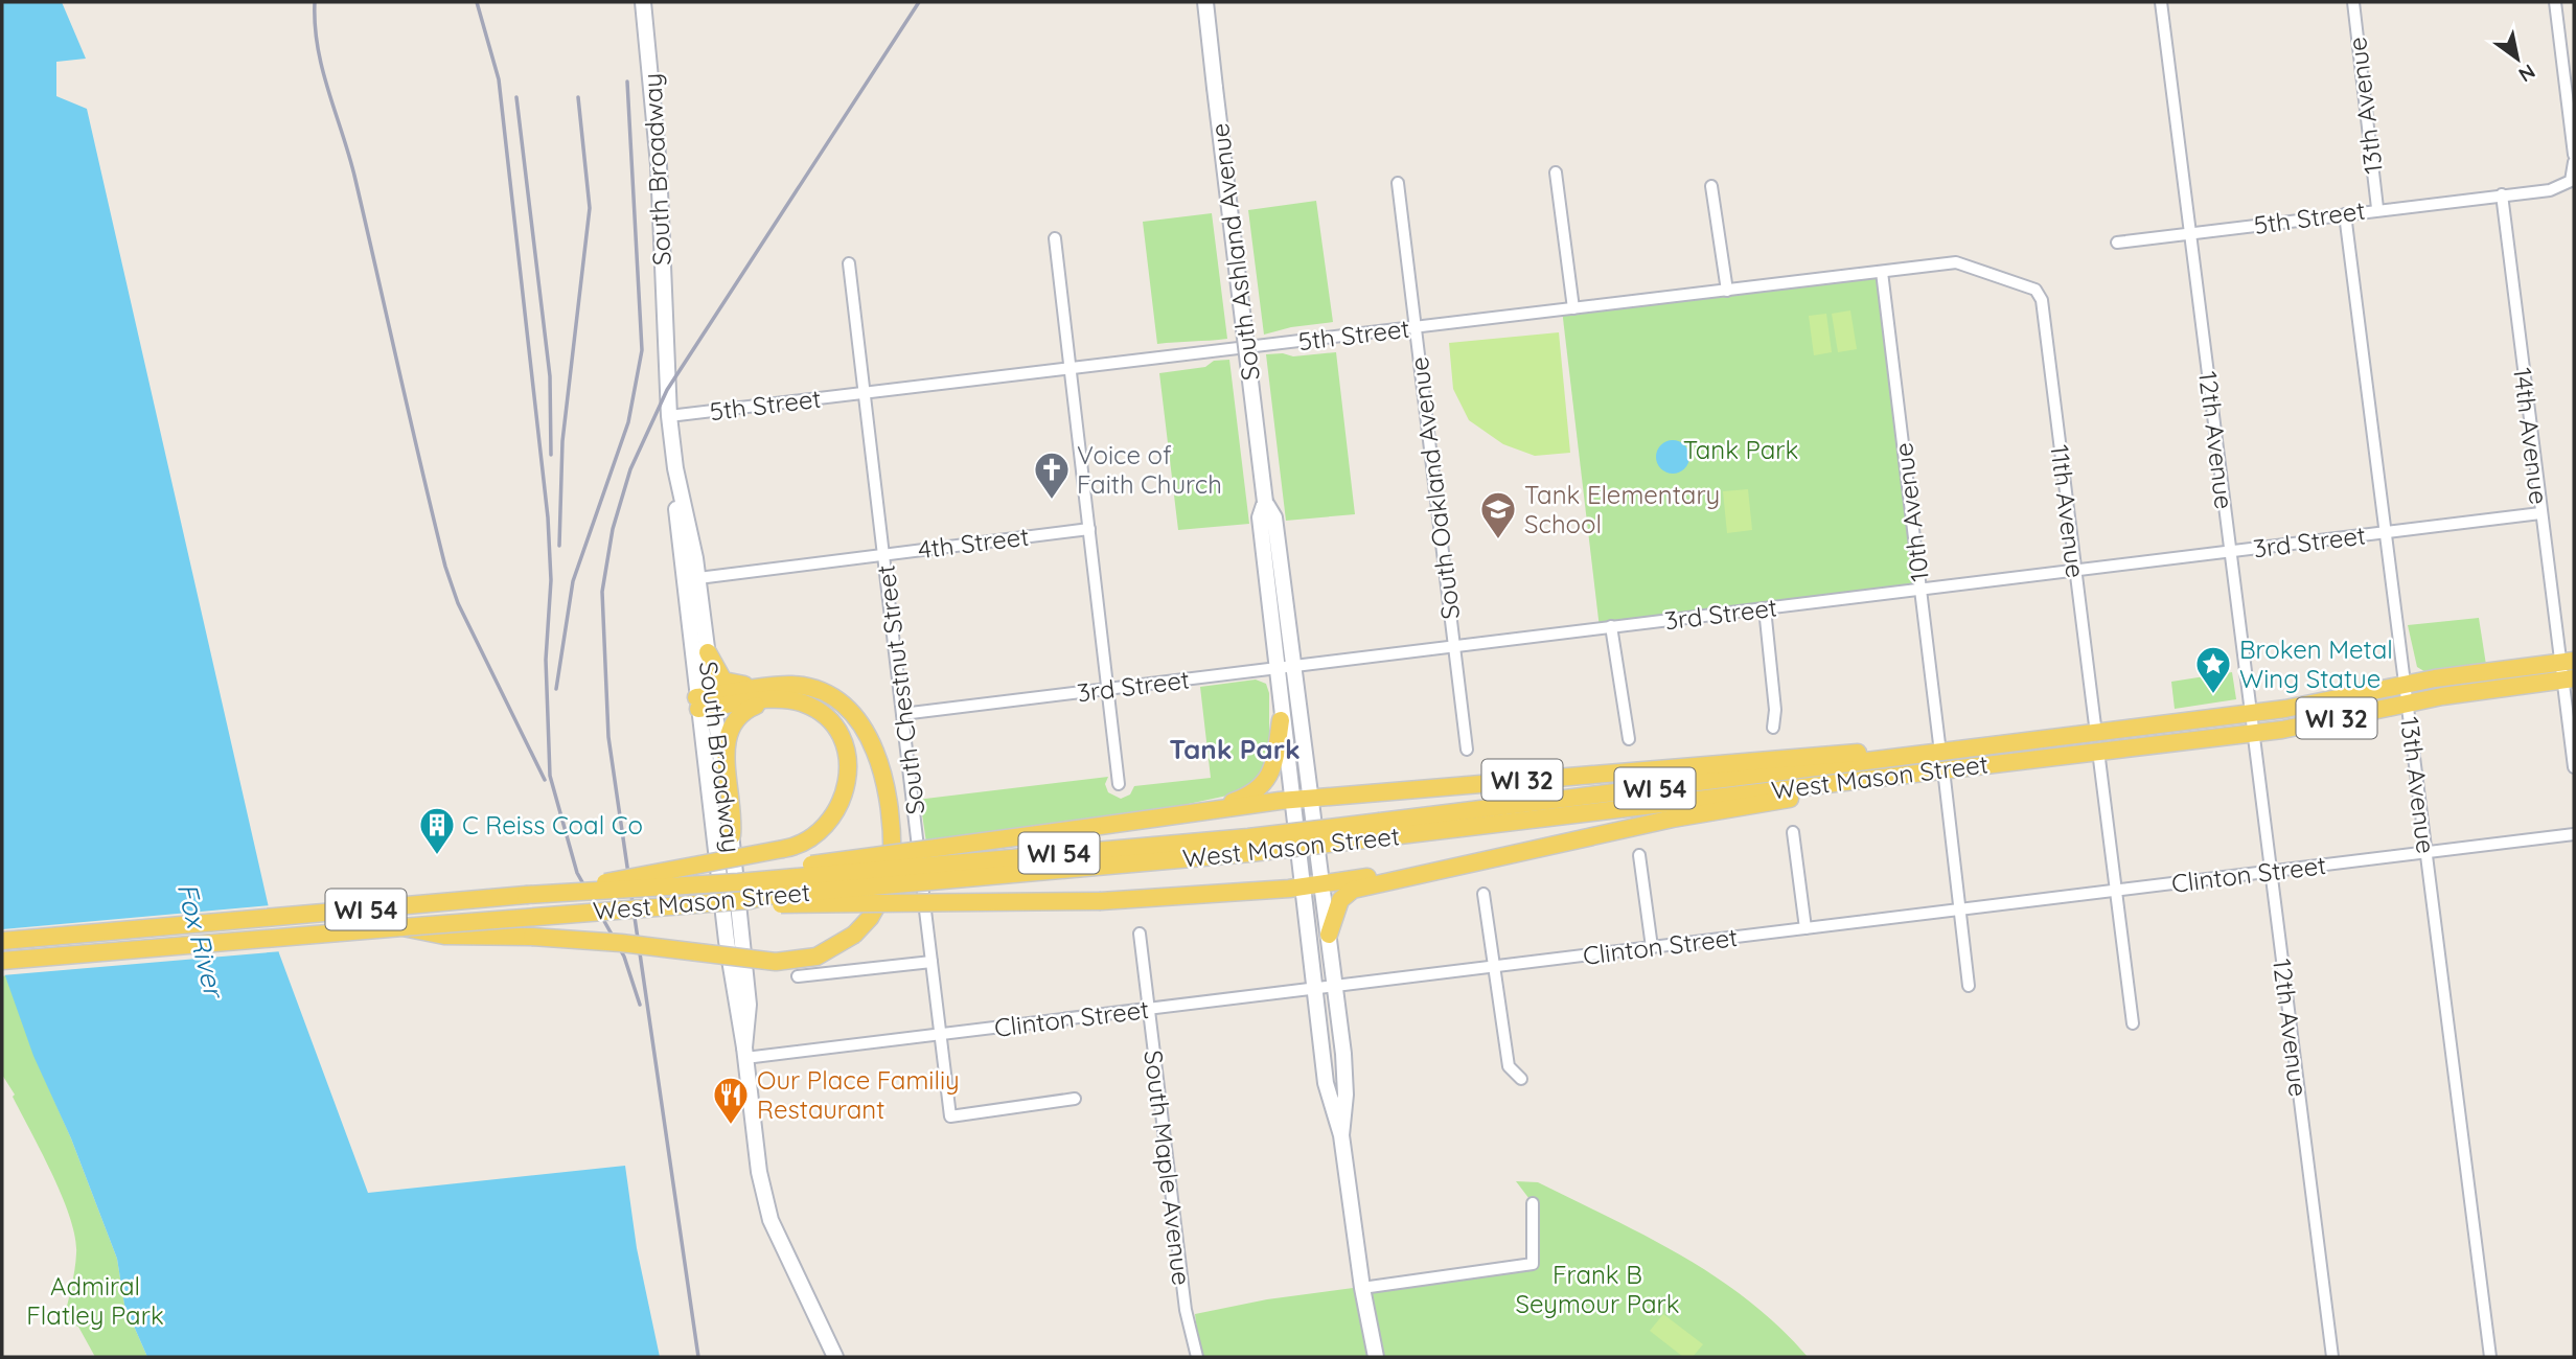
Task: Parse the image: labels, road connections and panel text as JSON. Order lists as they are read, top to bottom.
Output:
{
  "streets": {
    "main road": [
      "South Broadway",
      "South Ashland Avenue",
      "WI 32",
      "West Mason Street",
      "WI 54"
    ],
    "street": [
      "13th Avenue",
      "5th Street",
      "14th Avenue",
      "12th Avenue",
      "South Oakland Avenue",
      "11th Avenue",
      "10th Avenue",
      "3rd Street",
      "4th Street",
      "South Chestnut Street",
      "Clinton Street",
      "South Maple Avenue"
    ]
  },
  "crossings": [
    ["13th Avenue", "5th Street"],
    ["13th Avenue", "3rd Street"],
    ["13th Avenue", "West Mason Street"],
    ["13th Avenue", "Clinton Street"],
    ["South Broadway", "5th Street"],
    ["South Broadway", "4th Street"],
    ["South Broadway", "Clinton Street"],
    ["5th Street", "14th Avenue"],
    ["5th Street", "12th Avenue"],
    ["5th Street", "South Oakland Avenue"],
    ["5th Street", "11th Avenue"],
    ["5th Street", "10th Avenue"],
    ["5th Street", "South Chestnut Street"],
    ["South Ashland Avenue", "3rd Street"],
    ["South Ashland Avenue", "WI 32"],
    ["South Ashland Avenue", "Clinton Street"],
    ["14th Avenue", "3rd Street"],
    ["14th Avenue", "West Mason Street"],
    ["12th Avenue", "3rd Street"],
    ["12th Avenue", "West Mason Street"],
    ["12th Avenue", "Clinton Street"],
    ["South Oakland Avenue", "3rd Street"],
    ["11th Avenue", "3rd Street"],
    ["11th Avenue", "West Mason Street"],
    ["11th Avenue", "Clinton Street"],
    ["10th Avenue", "3rd Street"],
    ["10th Avenue", "WI 32"],
    ["10th Avenue", "West Mason Street"],
    ["10th Avenue", "Clinton Street"],
    ["3rd Street", "South Chestnut Street"],
    ["4th Street", "South Chestnut Street"],
    ["South Chestnut Street", "Clinton Street"],
    ["WI 32", "West Mason Street"],
    ["Clinton Street", "South Maple Avenue"]
  ],
  "districts": ["Tank Park"],
  "water": ["Fox River"],
  "parks": ["Tank Park", "Frank B Seymour Park", "Admiral Flatley Park"],
  "places": {
    "church": ["Voice of Faith Church"],
    "school or university": ["Tank Elementary School"],
    "place": ["Broken Metal Wing Statue"],
    "building": ["C Reiss Coal Co"],
    "restaurant": ["Our Place Familiy Restaurant"]
  },
  "north": "bottom right"
}
